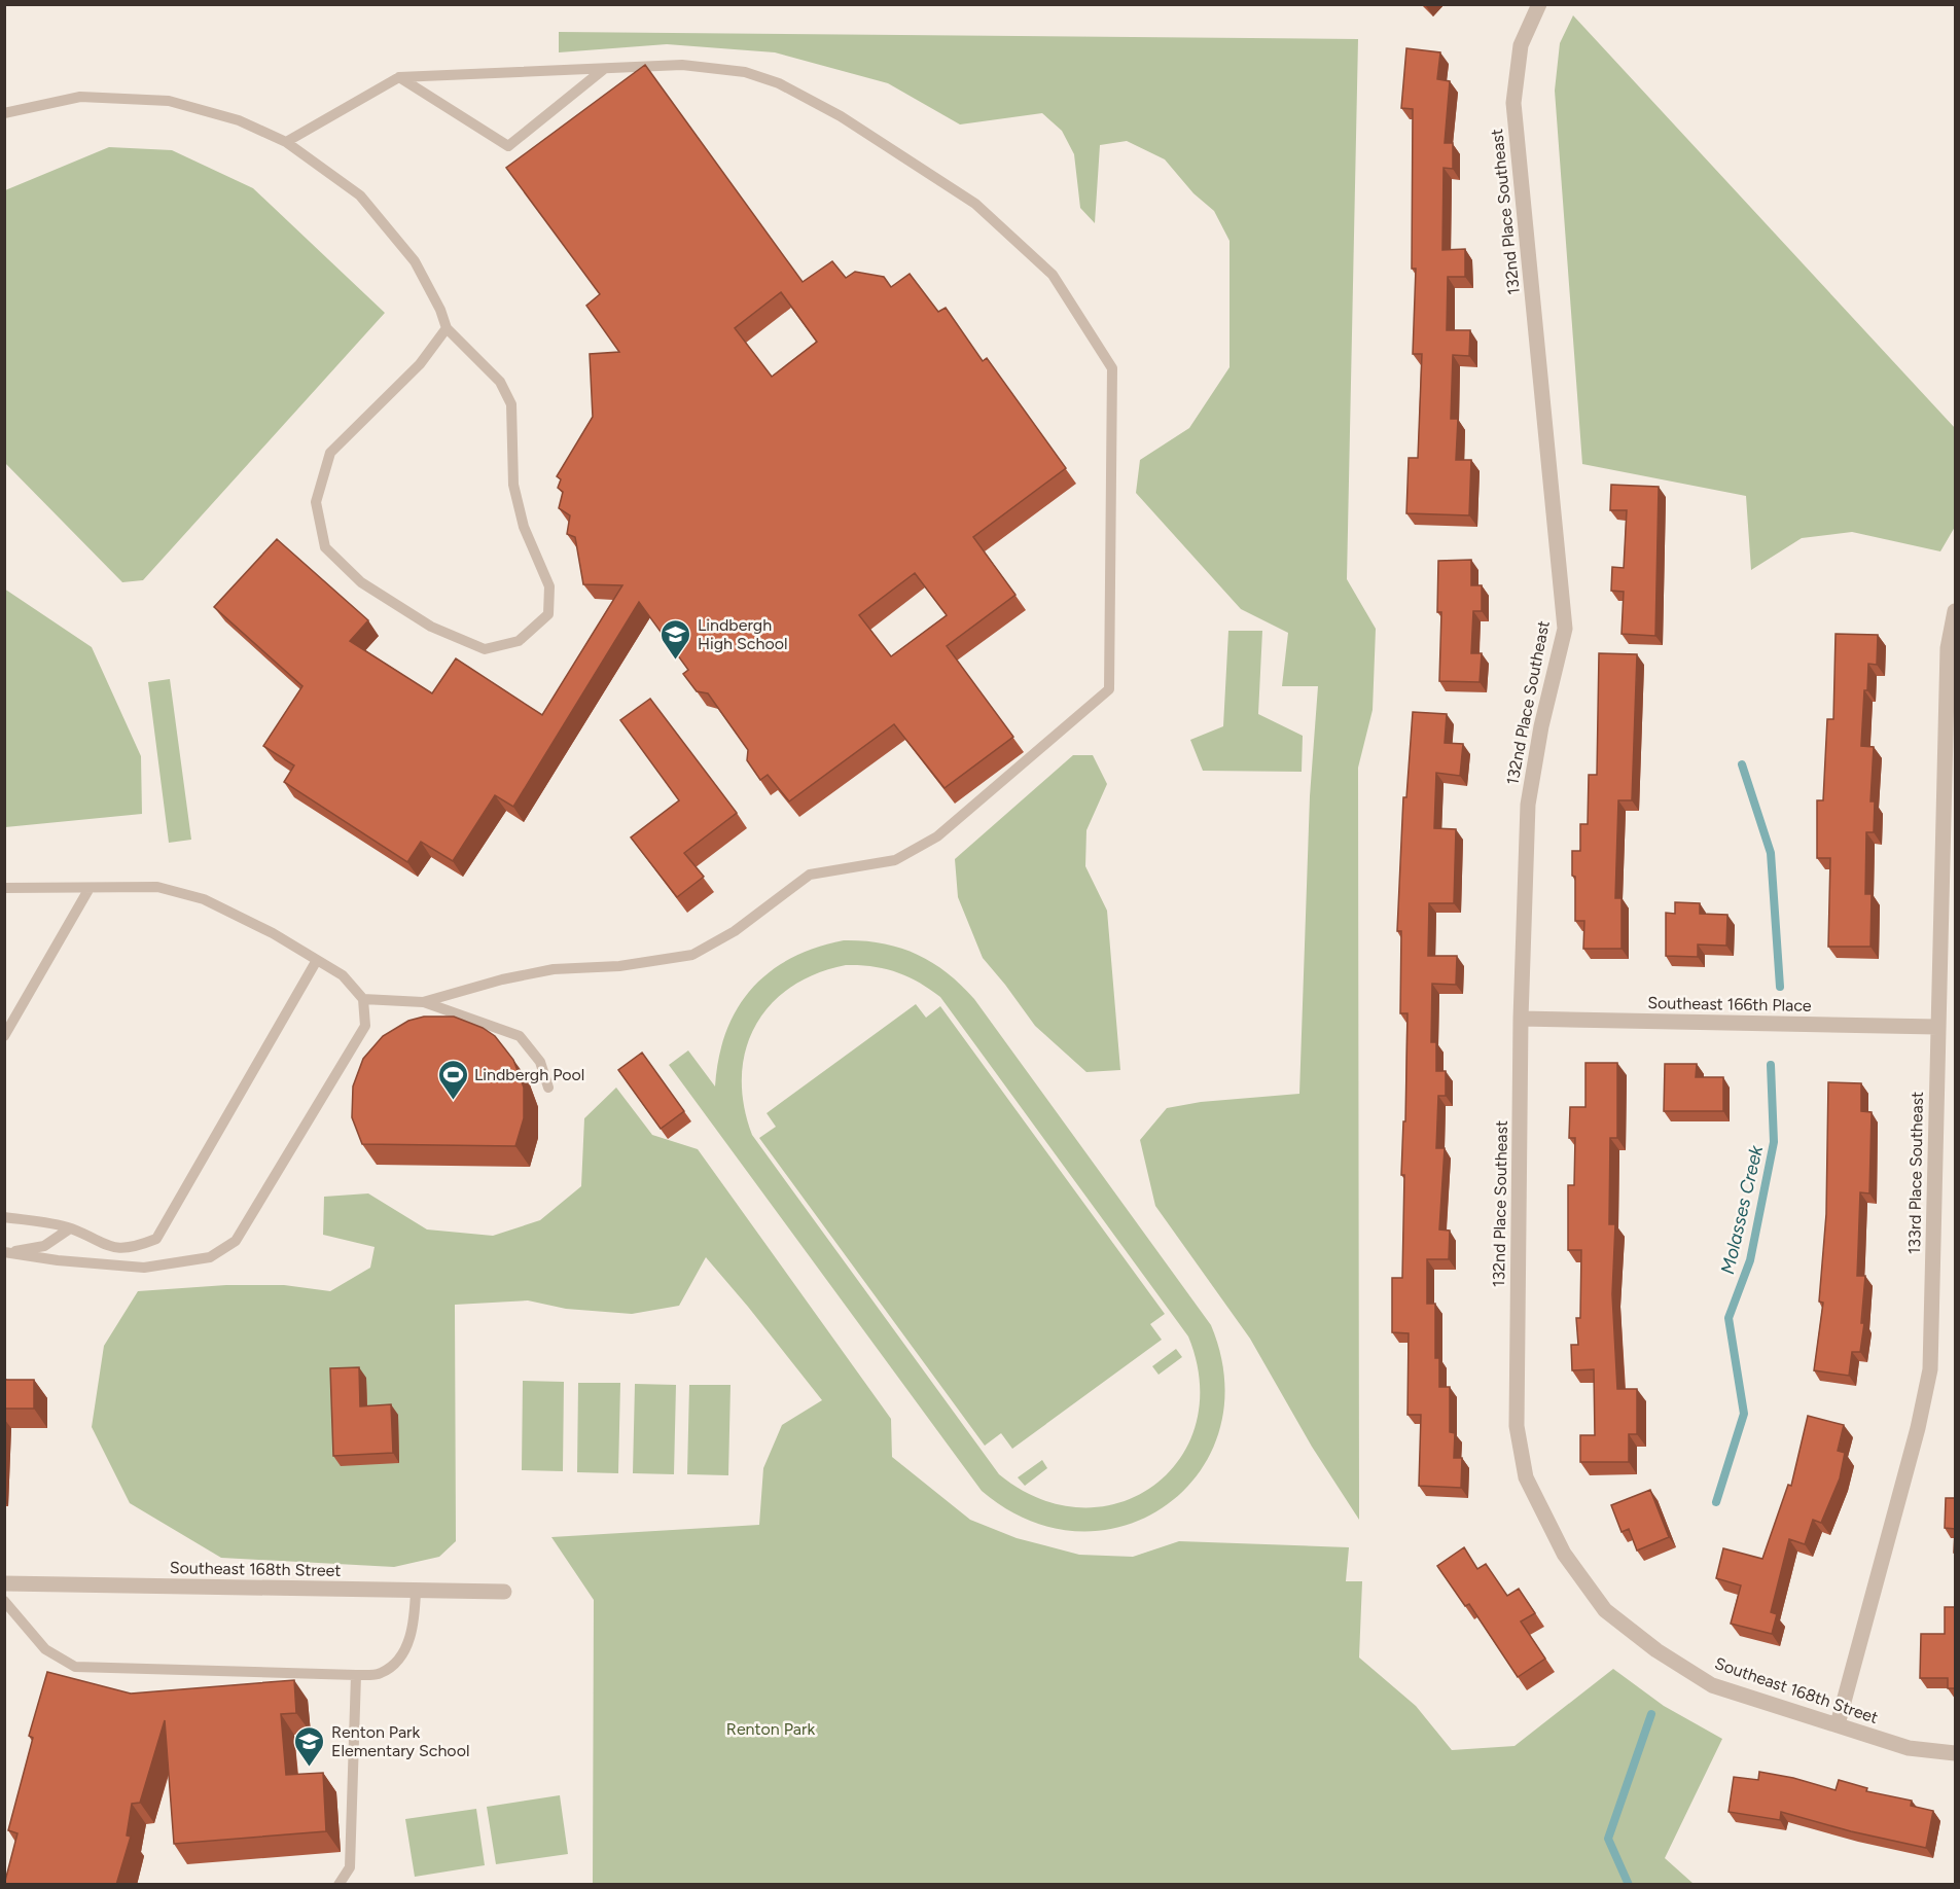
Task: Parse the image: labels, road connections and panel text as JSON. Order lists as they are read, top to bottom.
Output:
{
  "streets": {
    "street": [
      "132nd Place Southeast",
      "Southeast 166th Place",
      "133rd Place Southeast",
      "Southeast 168th Street"
    ]
  },
  "crossings": [
    ["132nd Place Southeast", "Southeast 166th Place"],
    ["132nd Place Southeast", "Southeast 168th Street"],
    ["Southeast 166th Place", "133rd Place Southeast"],
    ["133rd Place Southeast", "Southeast 168th Street"]
  ],
  "water": ["Molasses Creek"],
  "parks": ["Renton Park"],
  "places": {
    "school or university": ["Lindbergh High School", "Renton Park Elementary School"],
    "sports": ["Lindbergh Pool"]
  }
}
